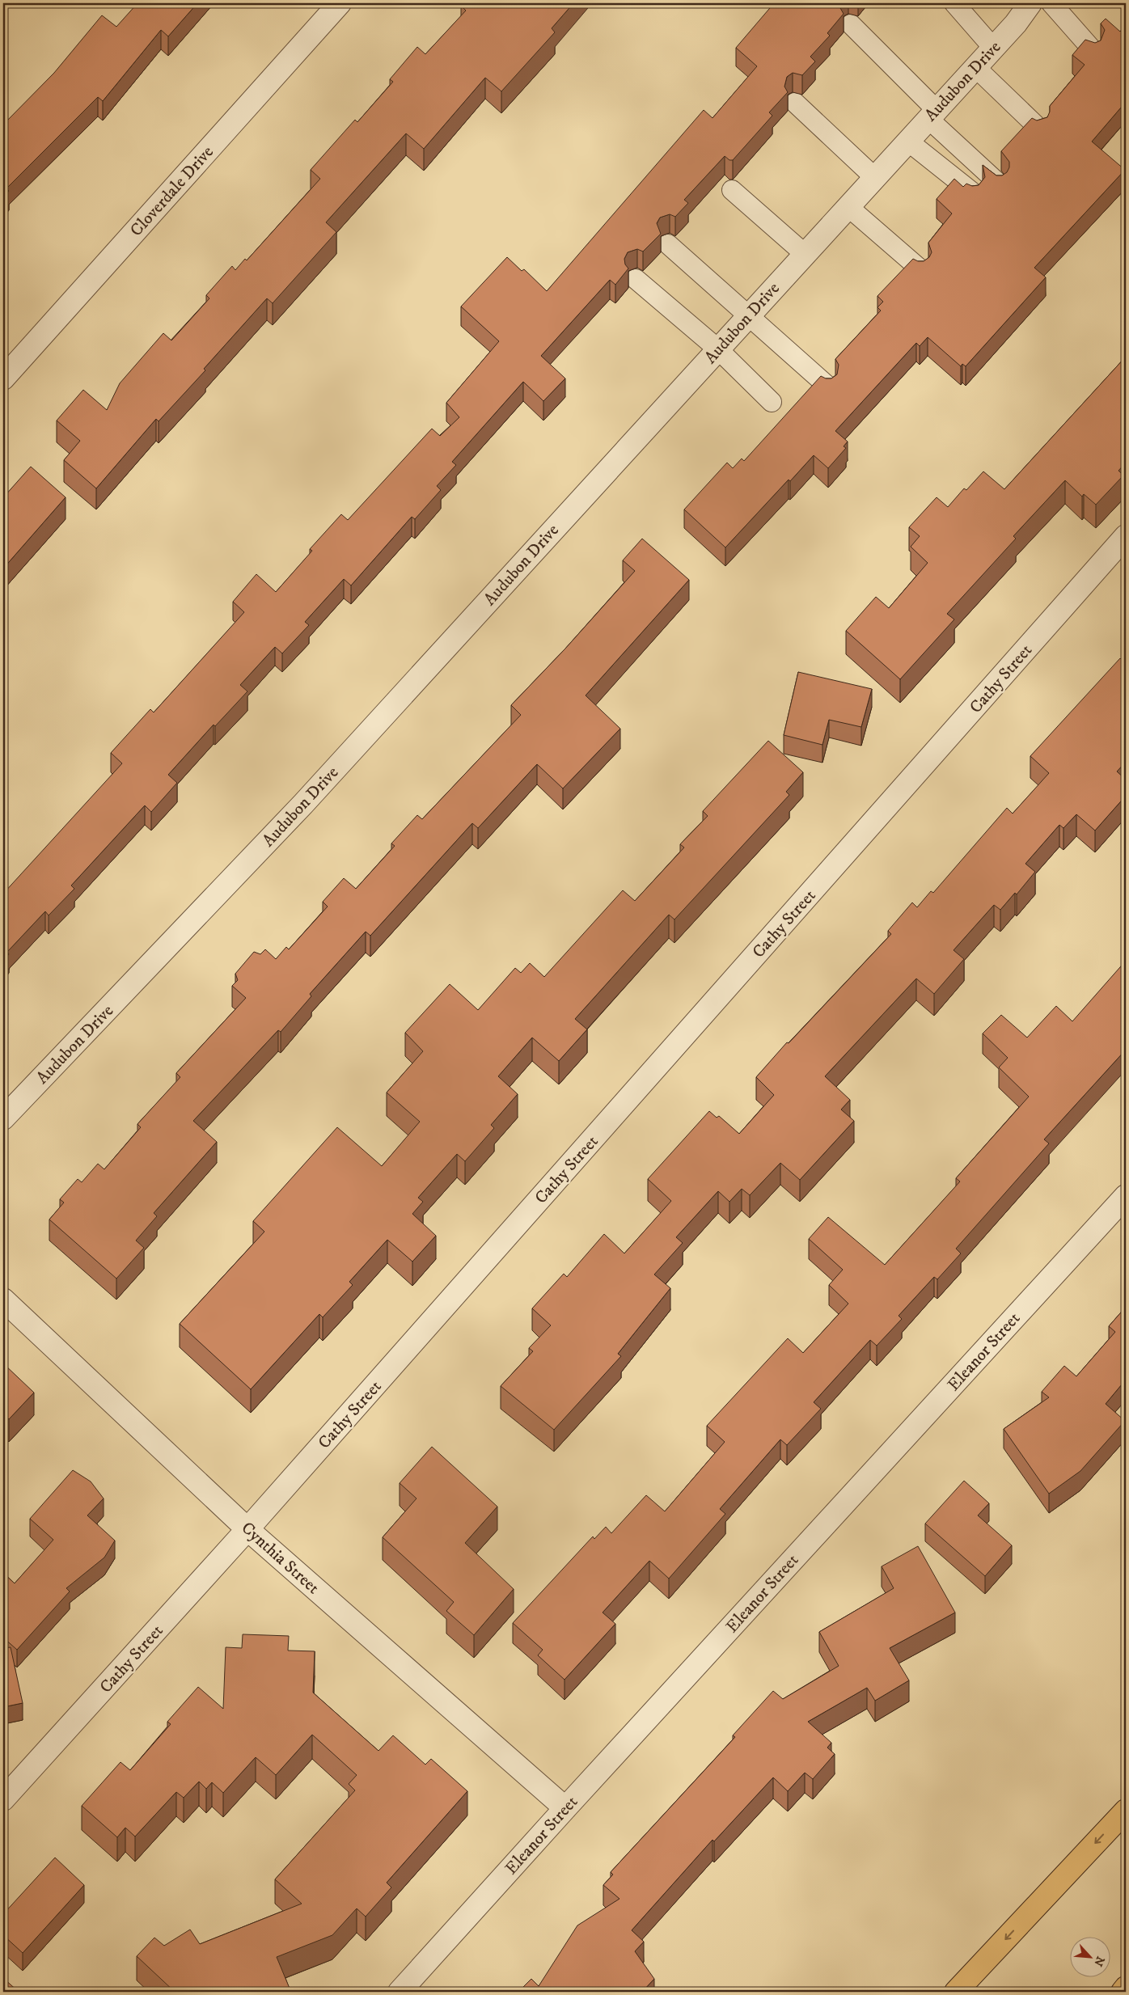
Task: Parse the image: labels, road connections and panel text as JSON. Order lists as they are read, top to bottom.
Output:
{
  "streets": {
    "street": [
      "Audubon Drive",
      "Cloverdale Drive",
      "Cathy Street",
      "Eleanor Street",
      "Cynthia Street"
    ]
  },
  "crossings": [
    ["Cathy Street", "Cynthia Street"],
    ["Eleanor Street", "Cynthia Street"]
  ],
  "north": "bottom right"
}
